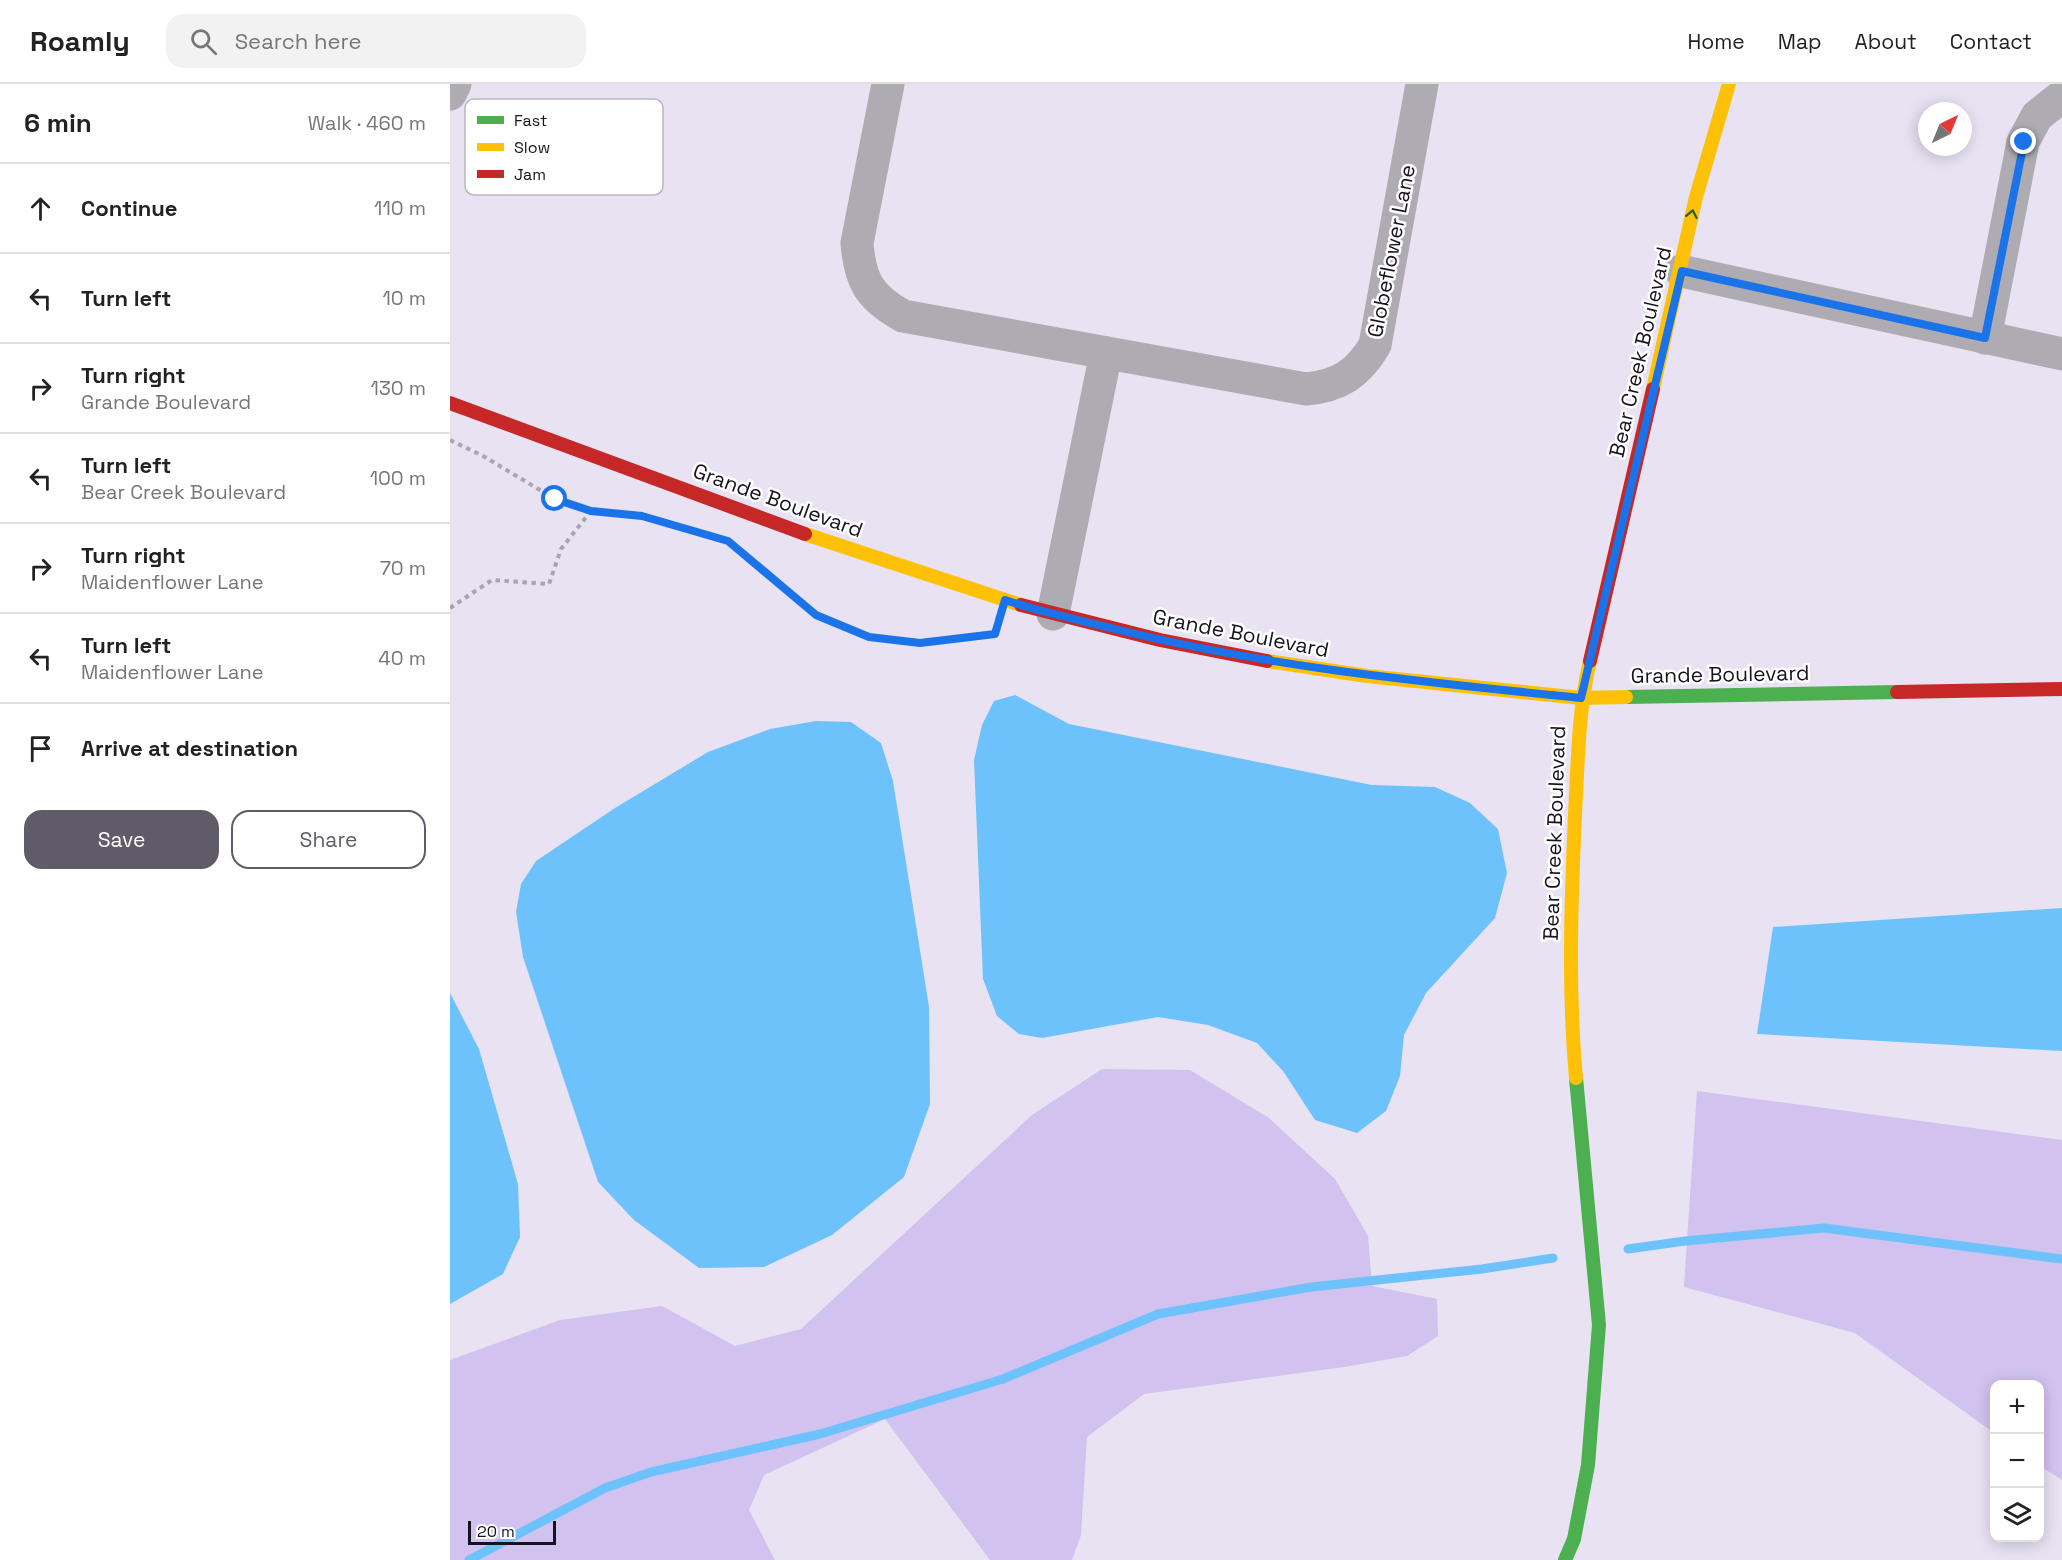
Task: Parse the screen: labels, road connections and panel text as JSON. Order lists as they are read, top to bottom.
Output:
{
  "streets": {
    "street": ["Globeflower Lane", "Bear Creek Boulevard", "Grande Boulevard"]
  },
  "crossings": [
    ["Bear Creek Boulevard", "Grande Boulevard"]
  ],
  "legend": ["Fast", "Slow", "Jam"],
  "scale_bar": "20 m",
  "north": "top right",
  "page": {
    "header": "Roamly",
    "search": "Search here",
    "nav": [
      "Home",
      "Map",
      "About",
      "Contact"
    ],
    "heading": ["6 min", "Walk · 460 m"],
    "list": [
      ["Continue", "110 m"],
      ["Turn left", "10 m"],
      ["Turn right", "Grande Boulevard", "130 m"],
      ["Turn left", "Bear Creek Boulevard", "100 m"],
      ["Turn right", "Maidenflower Lane", "70 m"],
      ["Turn left", "Maidenflower Lane", "40 m"],
      "Arrive at destination"
    ],
    "buttons": ["Save", "Share"],
    "map_buttons": ["+", "−"],
    "scale": "20 m"
  }
}
